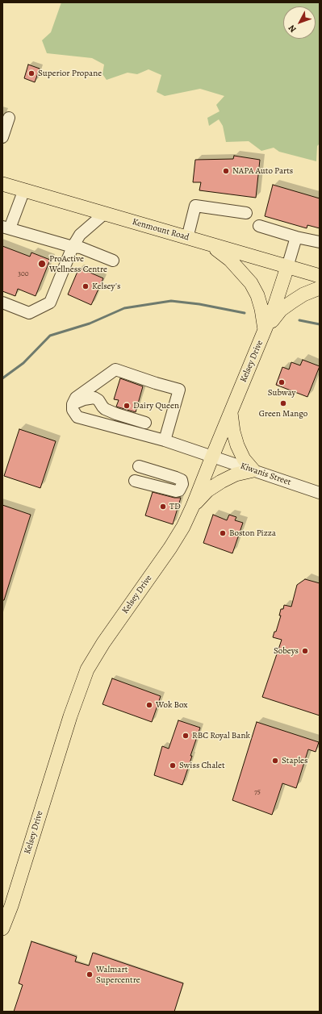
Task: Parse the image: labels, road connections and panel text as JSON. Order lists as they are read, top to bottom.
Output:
{
  "streets": {
    "main road": ["Kenmount Road", "Kelsey Drive"],
    "street": ["Kiwanis Street"]
  },
  "crossings": [
    ["Kenmount Road", "Kelsey Drive"],
    ["Kelsey Drive", "Kiwanis Street"]
  ],
  "places": [
    "Superior Propane",
    "NAPA Auto Parts",
    "ProActive Wellness Centre",
    "Kelsey's",
    "Subway",
    "Green Mango",
    "Dairy Queen",
    "TD",
    "Boston Pizza",
    "Sobeys",
    "Wok Box",
    "RBC Royal Bank",
    "Staples",
    "Swiss Chalet",
    "Walmart Supercentre"
  ],
  "house_numbers": ["300", "75"],
  "north": "bottom left"
}
